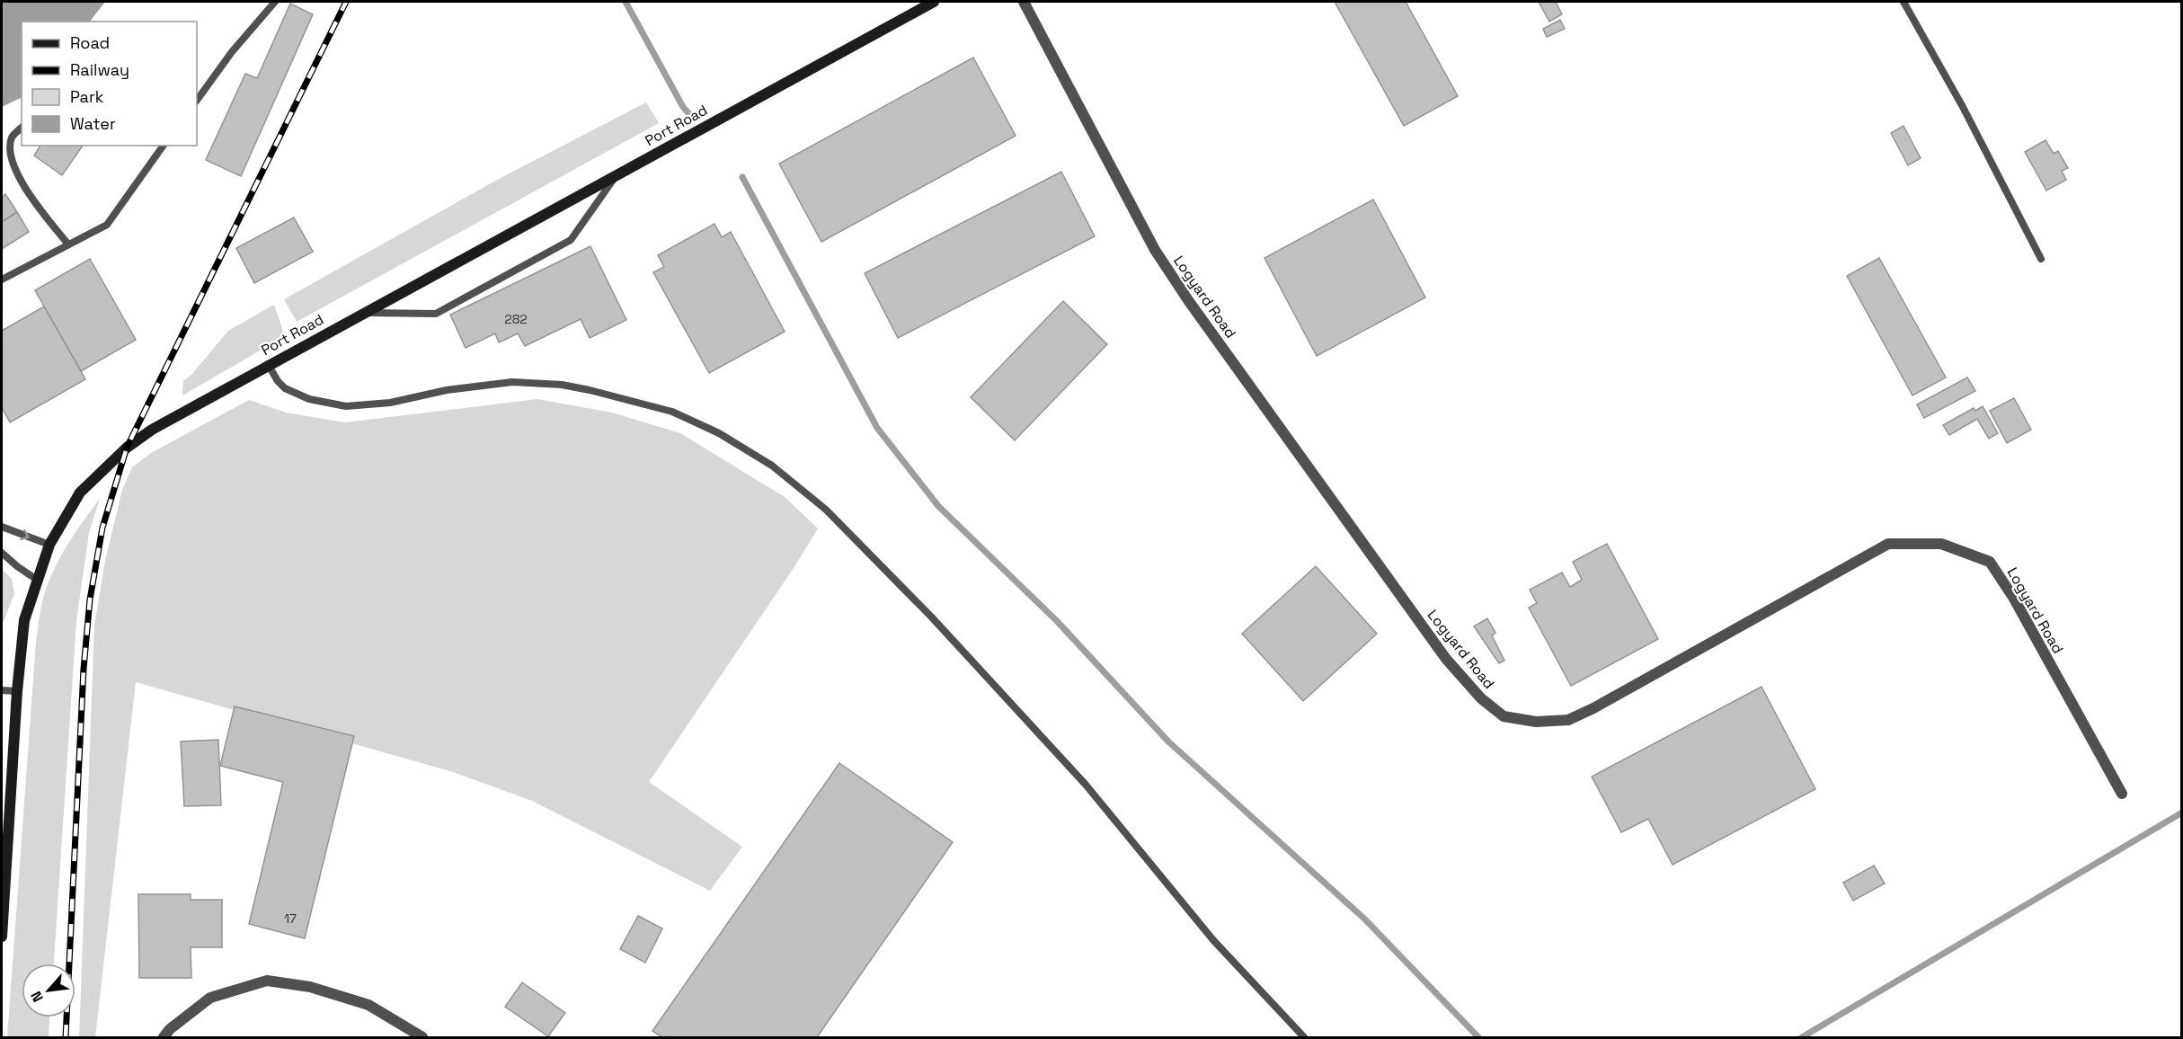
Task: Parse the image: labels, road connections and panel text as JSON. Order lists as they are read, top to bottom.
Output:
{
  "streets": {
    "main road": ["Port Road"],
    "street": ["Logyard Road"]
  },
  "house_numbers": ["282", "17"],
  "legend": [
    "Road",
    "Railway",
    "Park",
    "Water"
  ],
  "north": "bottom left"
}
